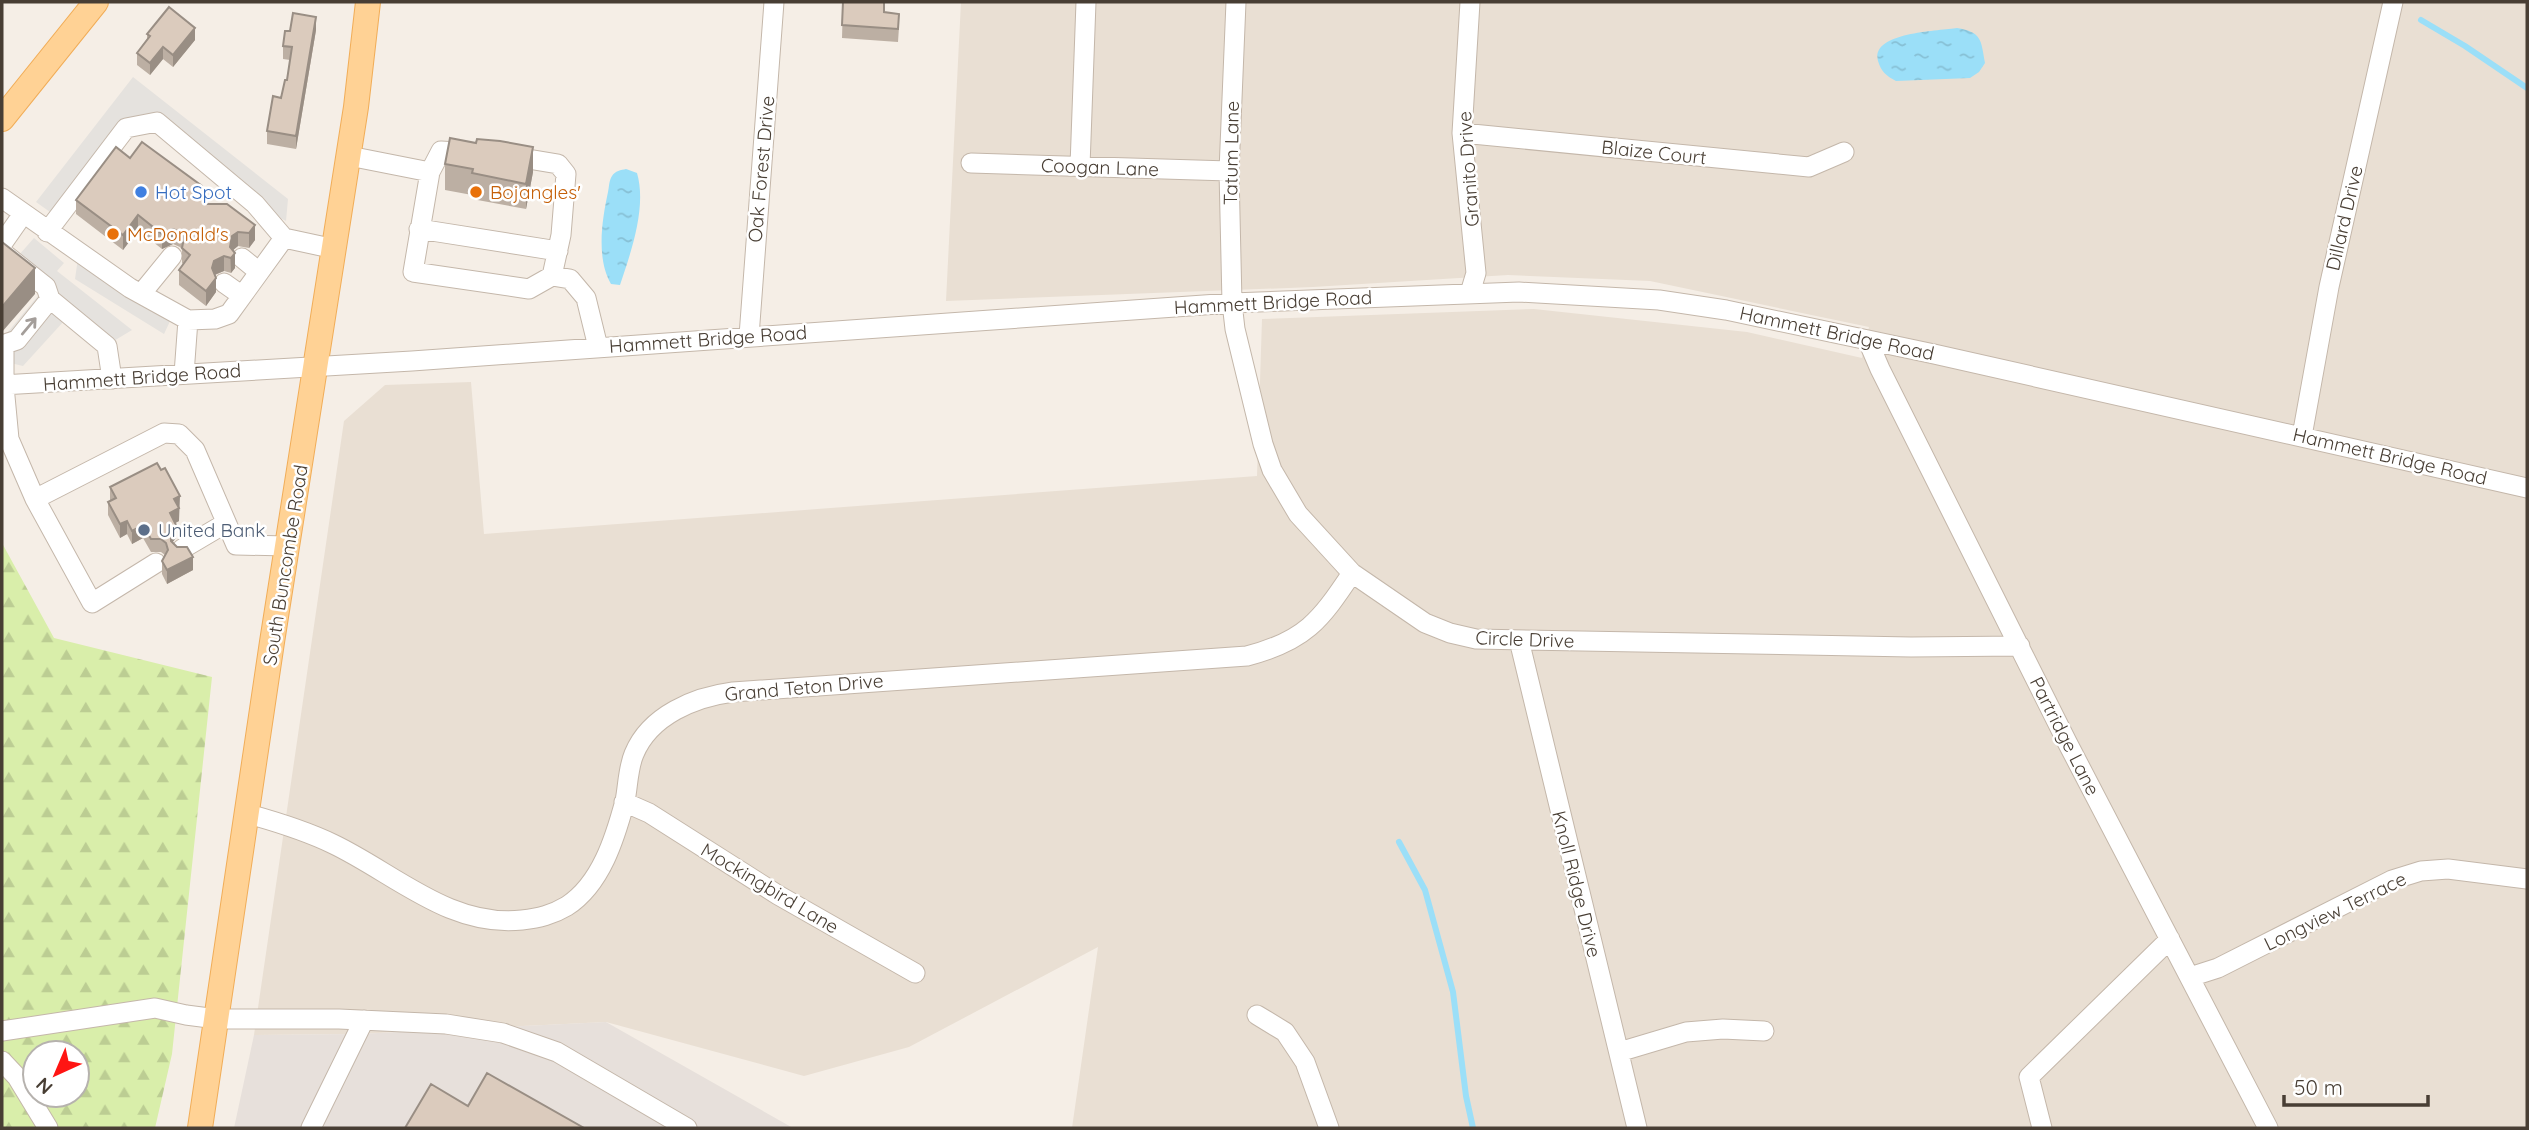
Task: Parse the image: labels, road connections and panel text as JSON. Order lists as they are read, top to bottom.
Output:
{
  "streets": {
    "main road": ["South Buncombe Road"],
    "street": [
      "Blaize Court",
      "Tatum Lane",
      "Coogan Lane",
      "Oak Forest Drive",
      "Granito Drive",
      "Dillard Drive",
      "Hammett Bridge Road",
      "Circle Drive",
      "Grand Teton Drive",
      "Partridge Lane",
      "Knoll Ridge Drive",
      "Mockingbird Lane",
      "Longview Terrace"
    ]
  },
  "crossings": [
    ["Blaize Court", "Granito Drive"],
    ["Tatum Lane", "Coogan Lane"],
    ["Tatum Lane", "Hammett Bridge Road"],
    ["Tatum Lane", "Circle Drive"],
    ["Oak Forest Drive", "Hammett Bridge Road"],
    ["Granito Drive", "Hammett Bridge Road"],
    ["Dillard Drive", "Hammett Bridge Road"],
    ["Hammett Bridge Road", "South Buncombe Road"],
    ["Hammett Bridge Road", "Circle Drive"],
    ["Hammett Bridge Road", "Partridge Lane"],
    ["South Buncombe Road", "Grand Teton Drive"],
    ["Circle Drive", "Grand Teton Drive"],
    ["Circle Drive", "Partridge Lane"],
    ["Circle Drive", "Knoll Ridge Drive"],
    ["Grand Teton Drive", "Mockingbird Lane"],
    ["Partridge Lane", "Longview Terrace"]
  ],
  "places": [
    "Hot Spot",
    "Bojangles'",
    "McDonald's",
    "United Bank"
  ],
  "scale_bar": "50 m",
  "north": "bottom left"
}
